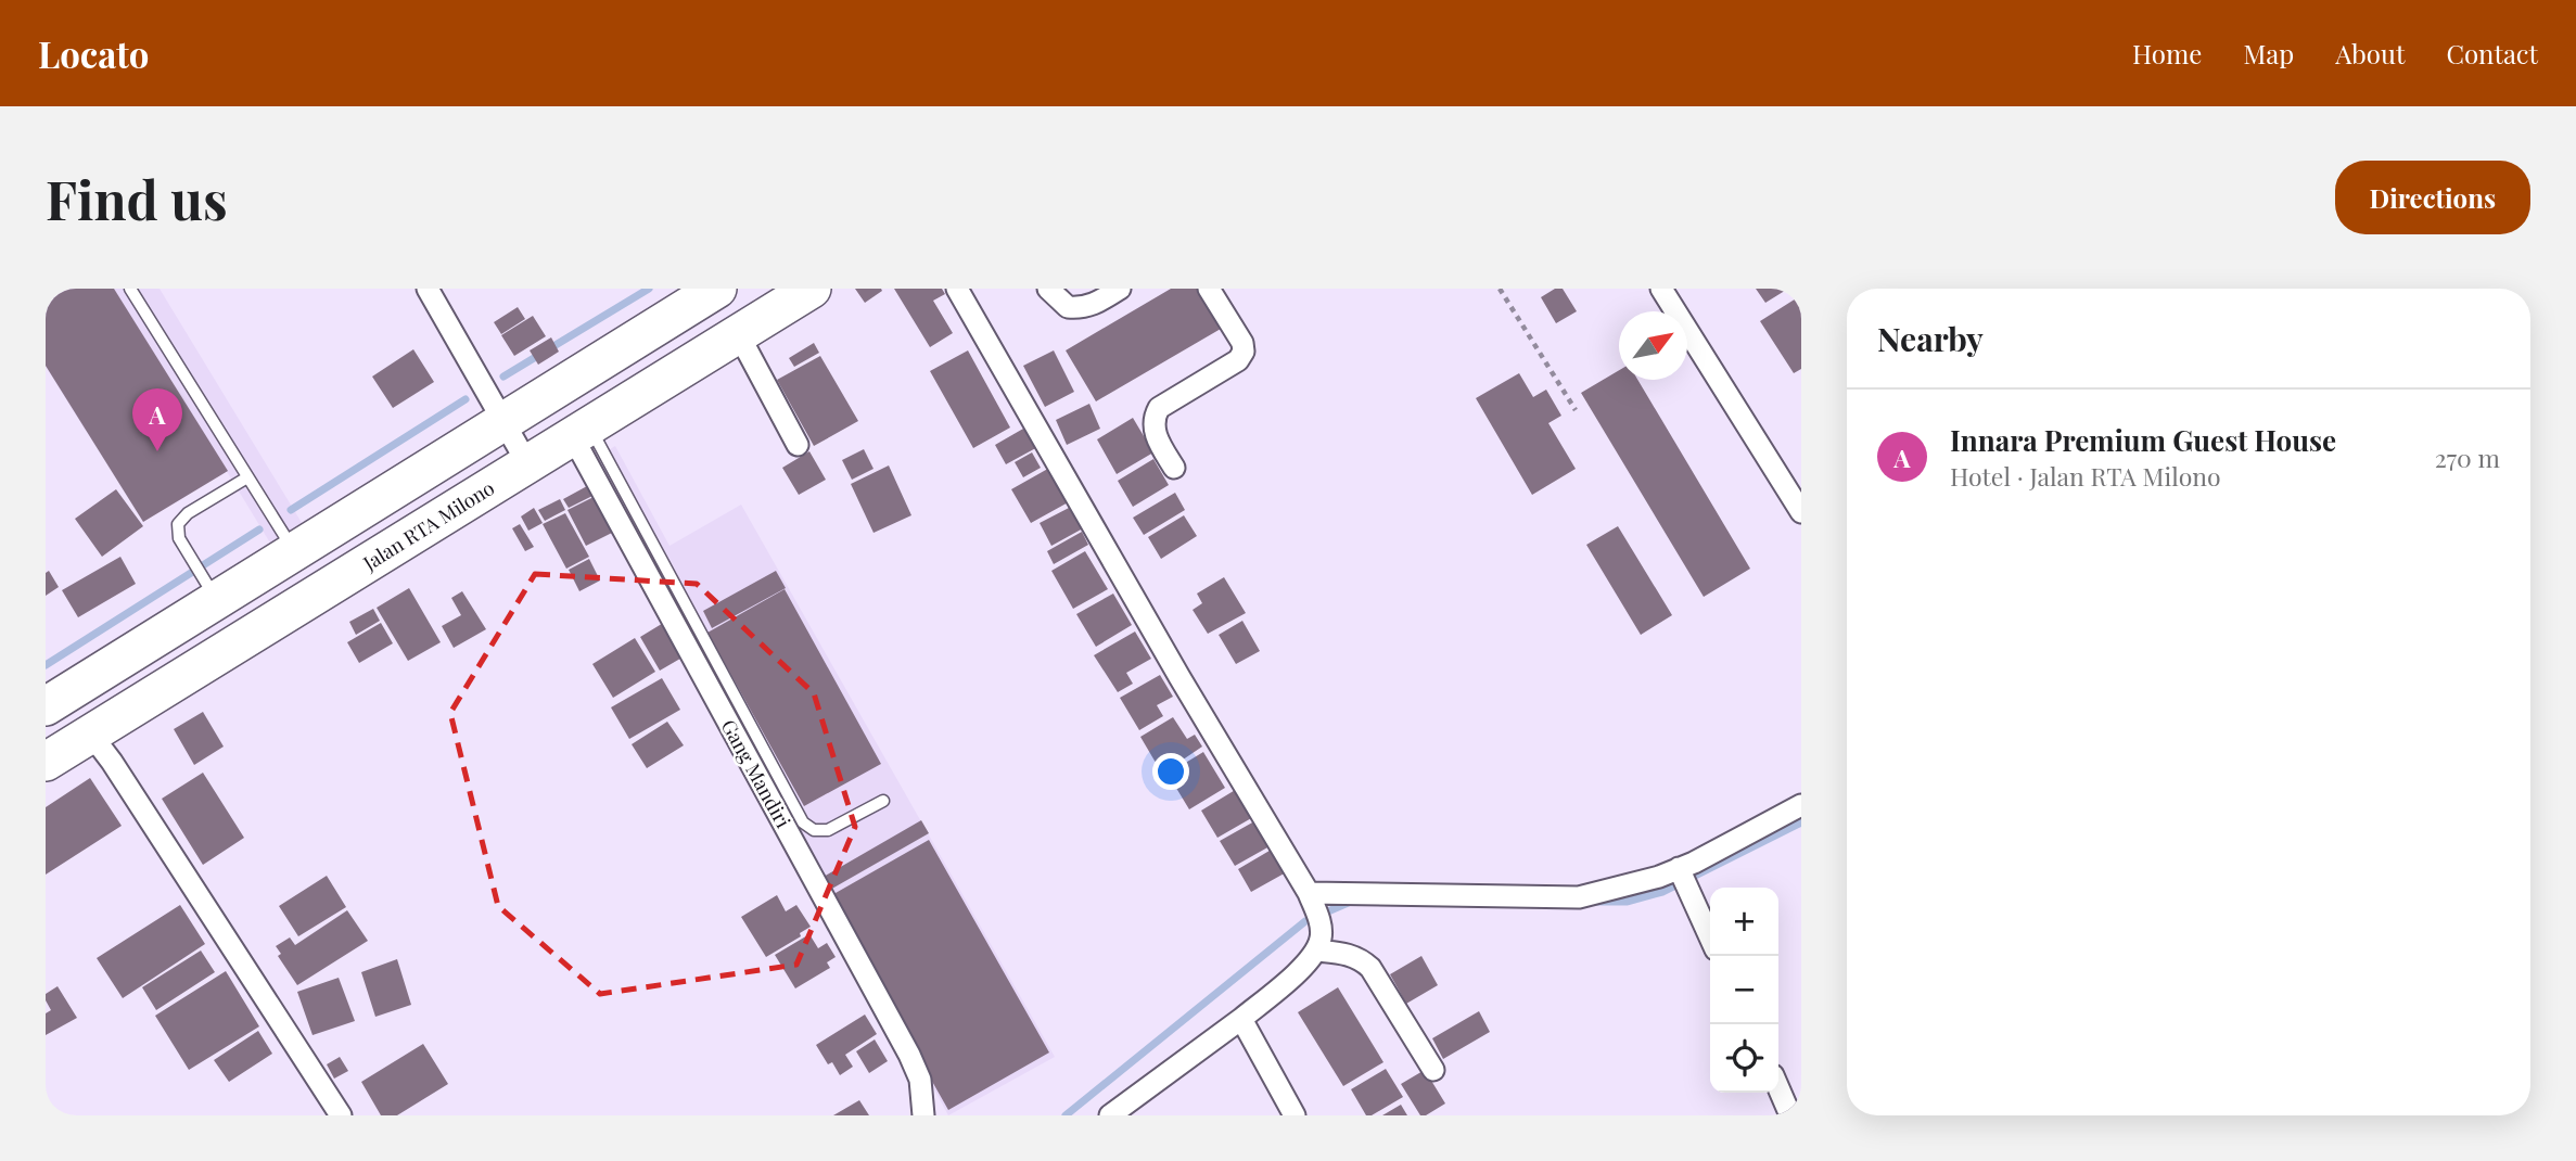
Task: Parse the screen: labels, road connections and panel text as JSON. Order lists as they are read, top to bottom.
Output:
{
  "streets": {
    "highway": ["Jalan RTA Milono"],
    "street": ["Gang Mandiri"]
  },
  "crossings": [
    ["Jalan RTA Milono", "Gang Mandiri"]
  ],
  "north": "top right",
  "page": {
    "header": "Locato",
    "nav": [
      "Home",
      "Map",
      "About",
      "Contact"
    ],
    "buttons": "Directions",
    "title": "Find us",
    "heading": "Nearby",
    "list": [
      {
        "mark": "A",
        "name": "Innara Premium Guest House",
        "note": "Hotel · Jalan RTA Milono",
        "value": "270 m"
      }
    ],
    "pins": "A",
    "map_buttons": ["+", "−"]
  }
}
